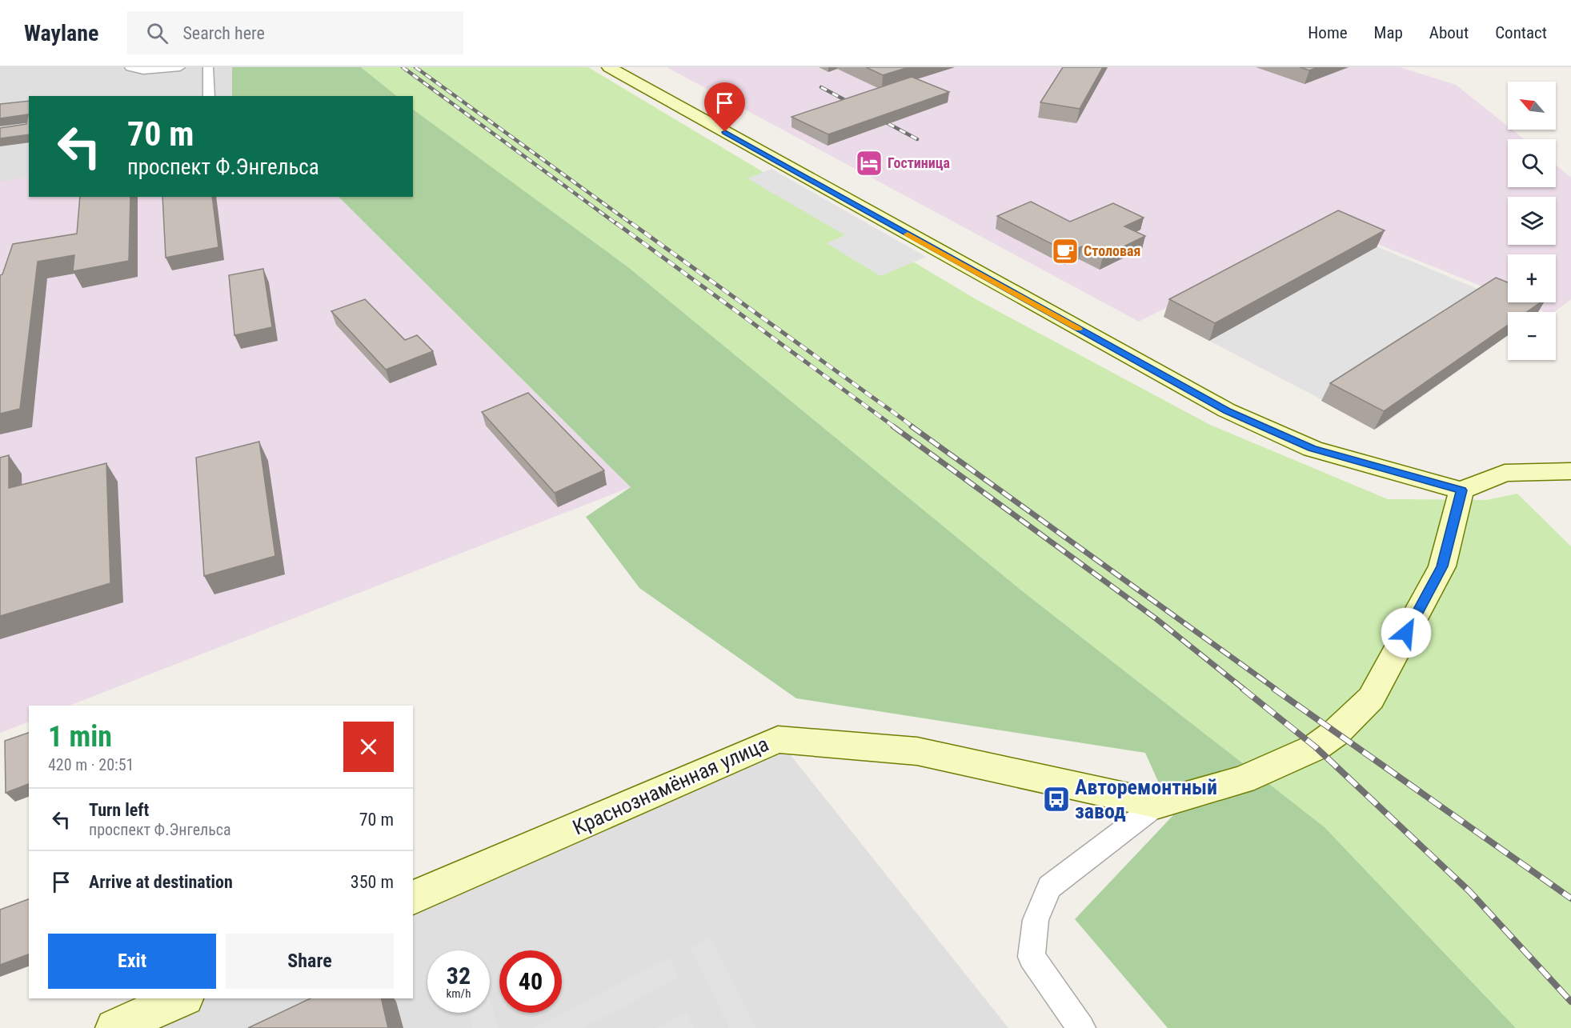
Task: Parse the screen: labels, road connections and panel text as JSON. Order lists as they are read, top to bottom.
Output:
{
  "streets": {
    "street": ["Краснознамённая улица"]
  },
  "places": {
    "hotel": ["Гостиница"],
    "cafe": ["Столовая"],
    "bus stop": ["Авторемонтный завод"]
  },
  "north": "top left",
  "page": {
    "header": "Waylane",
    "search": "Search here",
    "nav": [
      "Home",
      "Map",
      "About",
      "Contact"
    ],
    "map_buttons": ["+", "−"],
    "turn": ["70 m", "проспект Ф.Энгельса"],
    "heading": ["1 min", "420 m · 20:51"],
    "list": [
      {
        "name": "Turn left",
        "note": "проспект Ф.Энгельса",
        "value": "70 m"
      },
      {
        "name": "Arrive at destination",
        "value": "350 m"
      }
    ],
    "buttons": ["Exit", "Share"],
    "speed": "32 km/h",
    "limit": "40"
  }
}
